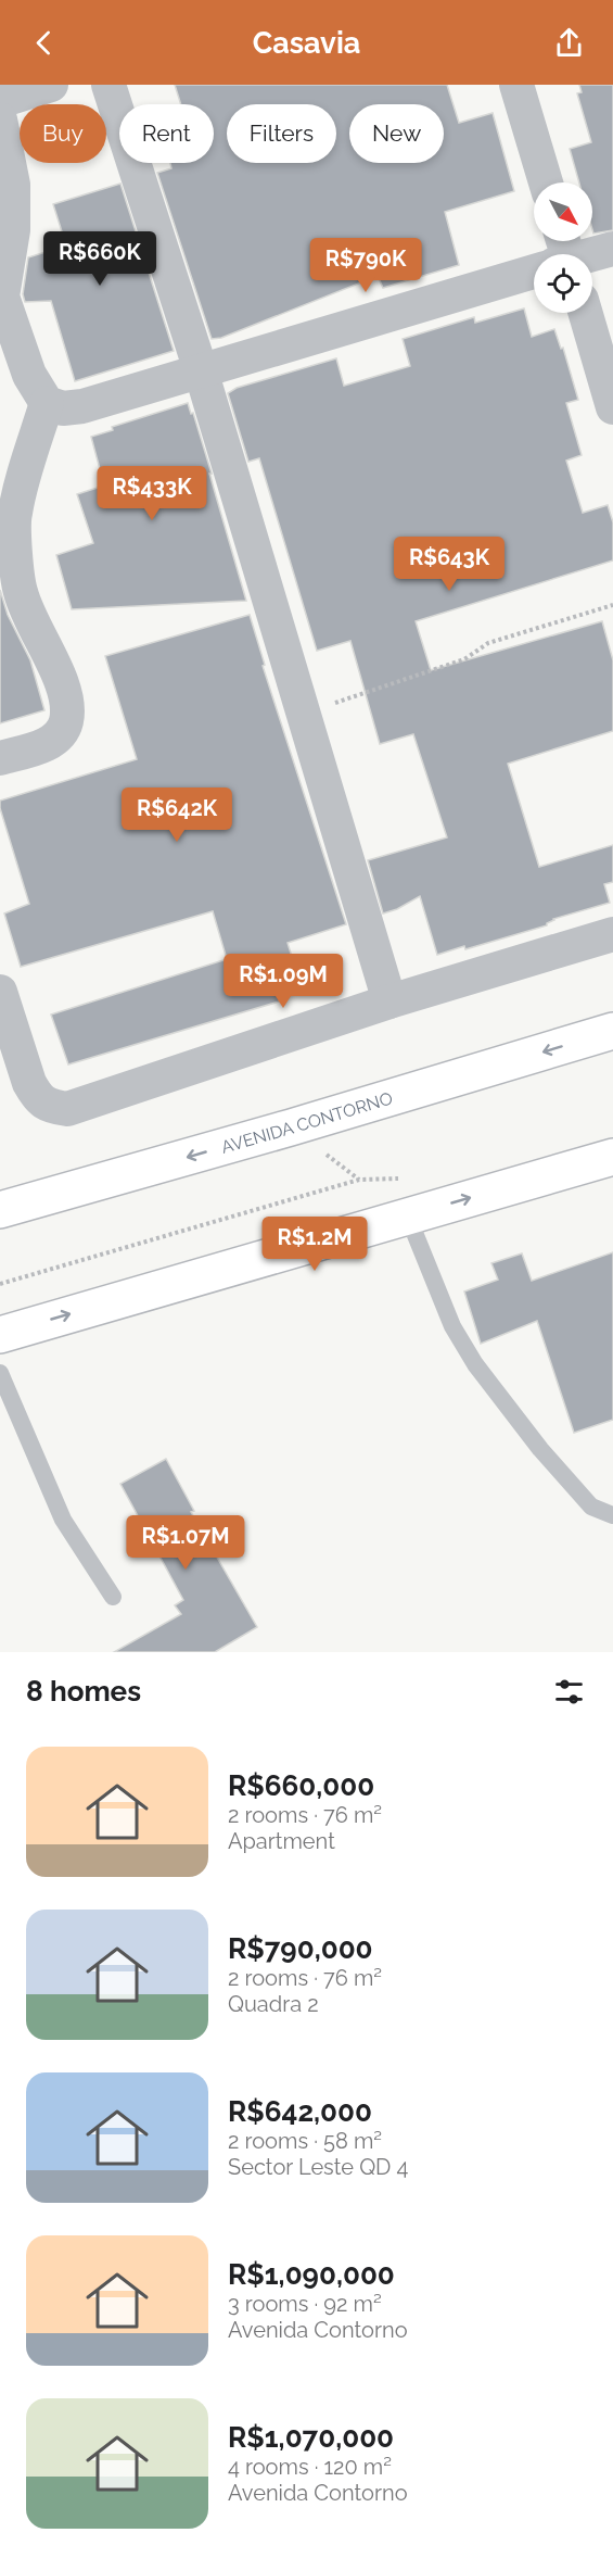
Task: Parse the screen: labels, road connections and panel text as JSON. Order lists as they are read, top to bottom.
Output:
{
  "streets": {
    "main road": ["AVENIDA CONTORNO"]
  },
  "north": "bottom right",
  "page": {
    "header": "Casavia",
    "chip": [
      "Buy",
      "Rent",
      "Filters",
      "New"
    ],
    "price": [
      "R$660K",
      "R$790K",
      "R$433K",
      "R$643K",
      "R$642K",
      "R$1.09M",
      "R$1.2M",
      "R$1.07M"
    ],
    "heading": "8 homes",
    "list": [
      {
        "name": "R$660,000",
        "note": "2 rooms · 76 m² · Apartment"
      },
      {
        "name": "R$790,000",
        "note": "2 rooms · 76 m² · Quadra 2"
      },
      {
        "name": "R$642,000",
        "note": "2 rooms · 58 m² · Sector Leste QD 4"
      },
      {
        "name": "R$1,090,000",
        "note": "3 rooms · 92 m² · Avenida Contorno"
      },
      {
        "name": "R$1,070,000",
        "note": "4 rooms · 120 m² · Avenida Contorno"
      }
    ]
  }
}
